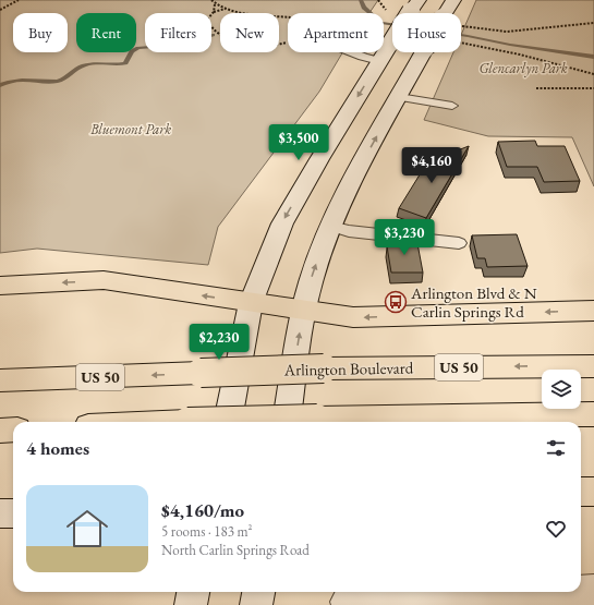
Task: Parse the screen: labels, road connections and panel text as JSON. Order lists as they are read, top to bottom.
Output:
{
  "streets": {
    "highway": ["US 50", "Arlington Boulevard"]
  },
  "parks": ["Glencarlyn Park", "Bluemont Park"],
  "places": {
    "bus stop": ["Arlington Blvd & N Carlin Springs Rd"]
  },
  "page": {
    "chip": [
      "Buy",
      "Rent",
      "Filters",
      "New",
      "Apartment",
      "House"
    ],
    "price": [
      "$3,500",
      "$4,160",
      "$3,230",
      "$2,230"
    ],
    "heading": "4 homes",
    "list": [
      {
        "name": "$4,160/mo",
        "note": "5 rooms · 183 m² · North Carlin Springs Road"
      }
    ]
  }
}
